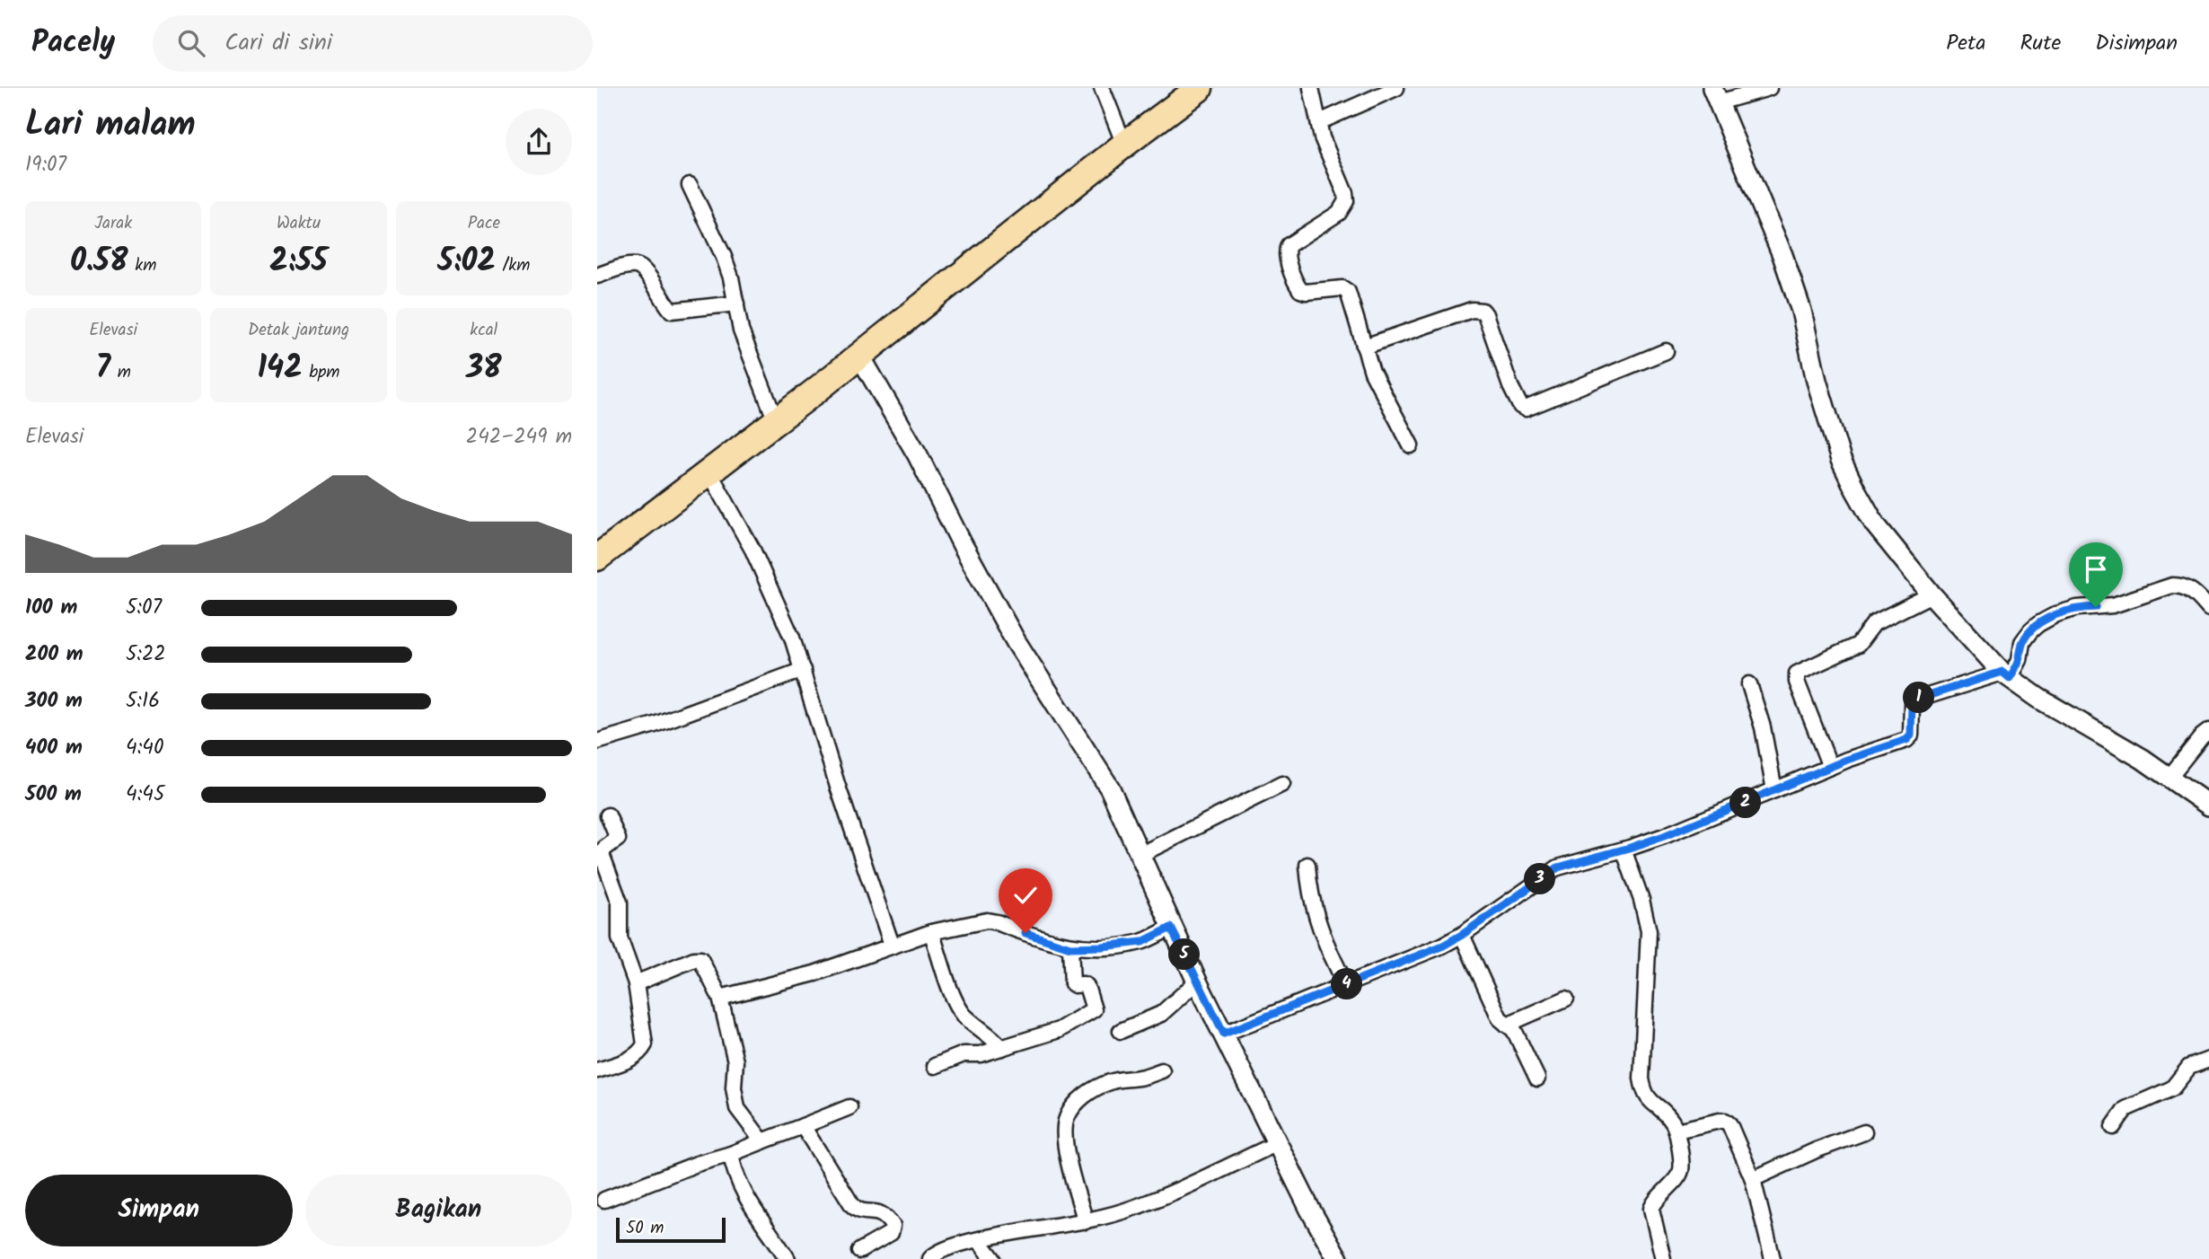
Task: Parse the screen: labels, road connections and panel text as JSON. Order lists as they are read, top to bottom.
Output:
{
  "scale_bar": "50 m",
  "page": {
    "header": "Pacely",
    "search": "Cari di sini",
    "nav": ["Peta", "Rute", "Disimpan"],
    "heading": ["Lari malam", "19:07"],
    "stats": [
      ["Jarak", "0.58 km"],
      ["Waktu", "2:55"],
      ["Pace", "5:02 /km"],
      ["Elevasi", "7 m"],
      ["Detak jantung", "142 bpm"],
      ["kcal", "38"]
    ],
    "chart": ["Elevasi", "242–249 m"],
    "list": [
      {
        "name": "100 m",
        "note": "5:07"
      },
      {
        "name": "200 m",
        "note": "5:22"
      },
      {
        "name": "300 m",
        "note": "5:16"
      },
      {
        "name": "400 m",
        "note": "4:40"
      },
      {
        "name": "500 m",
        "note": "4:45"
      }
    ],
    "pins": [
      "1",
      "2",
      "3",
      "5",
      "4"
    ],
    "buttons": ["Simpan", "Bagikan"],
    "scale": "50 m"
  }
}
